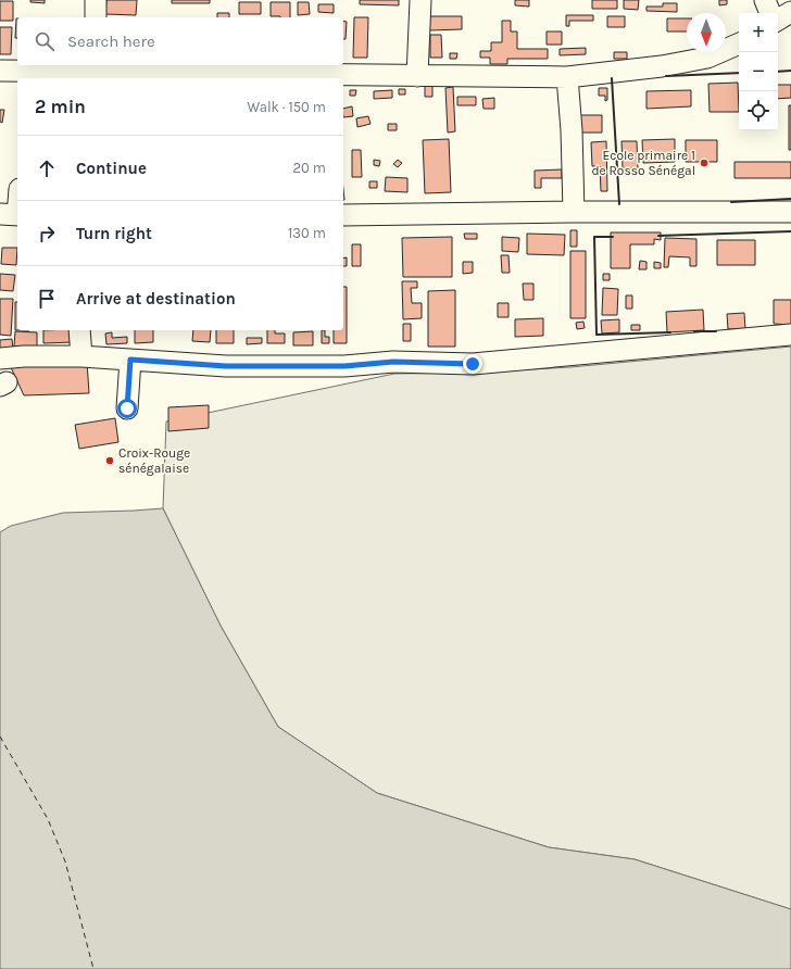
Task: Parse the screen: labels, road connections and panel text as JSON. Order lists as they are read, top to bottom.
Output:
{
  "places": ["Ecole primaire 1 de Rosso Sénégal", "Croix-Rouge sénégalaise"],
  "north": "bottom",
  "page": {
    "map_buttons": ["+", "−"],
    "search": "Search here",
    "heading": ["2 min", "Walk · 150 m"],
    "list": [
      ["Continue", "20 m"],
      ["Turn right", "130 m"],
      "Arrive at destination"
    ]
  }
}
